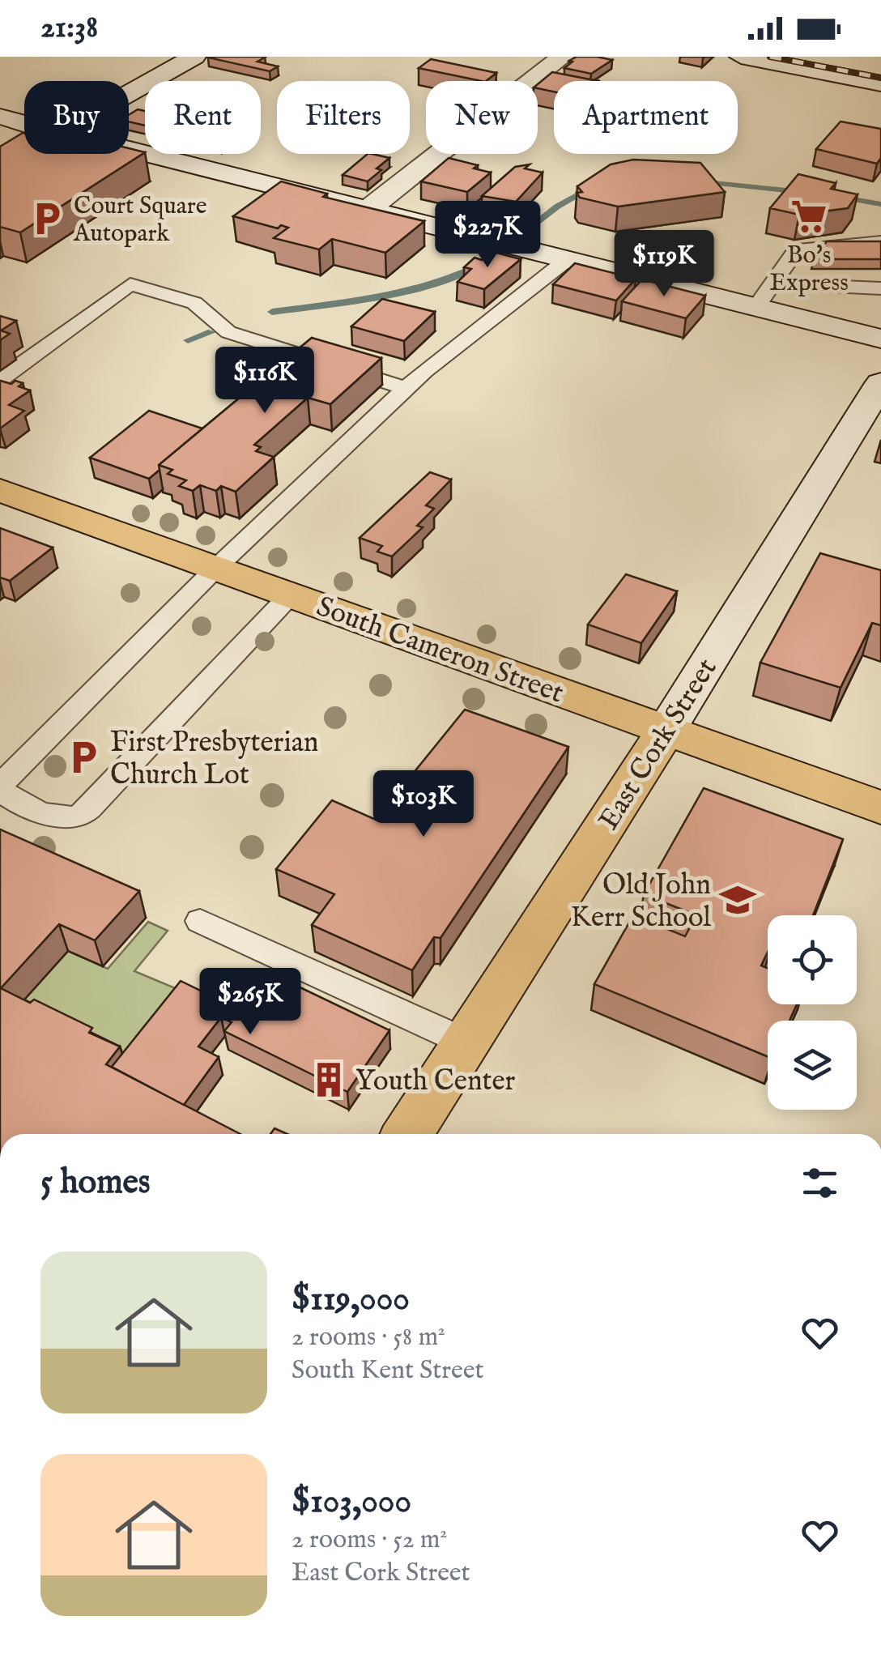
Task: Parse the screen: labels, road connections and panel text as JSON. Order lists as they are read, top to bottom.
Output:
{
  "streets": {
    "main road": ["South Cameron Street", "East Cork Street"]
  },
  "crossings": [
    ["South Cameron Street", "East Cork Street"]
  ],
  "places": {
    "supermarket": ["Bo's Express"],
    "parking": ["Court Square Autopark", "First Presbyterian Church Lot"],
    "school or university": ["Old John Kerr School"],
    "building": ["Youth Center"]
  },
  "page": {
    "status": "21:38",
    "chip": [
      "Buy",
      "Rent",
      "Filters",
      "New",
      "Apartment"
    ],
    "price": [
      "$227K",
      "$119K",
      "$116K",
      "$103K",
      "$265K"
    ],
    "heading": "5 homes",
    "list": [
      {
        "name": "$119,000",
        "note": "2 rooms · 58 m² · South Kent Street"
      },
      {
        "name": "$103,000",
        "note": "2 rooms · 52 m² · East Cork Street"
      }
    ]
  }
}
